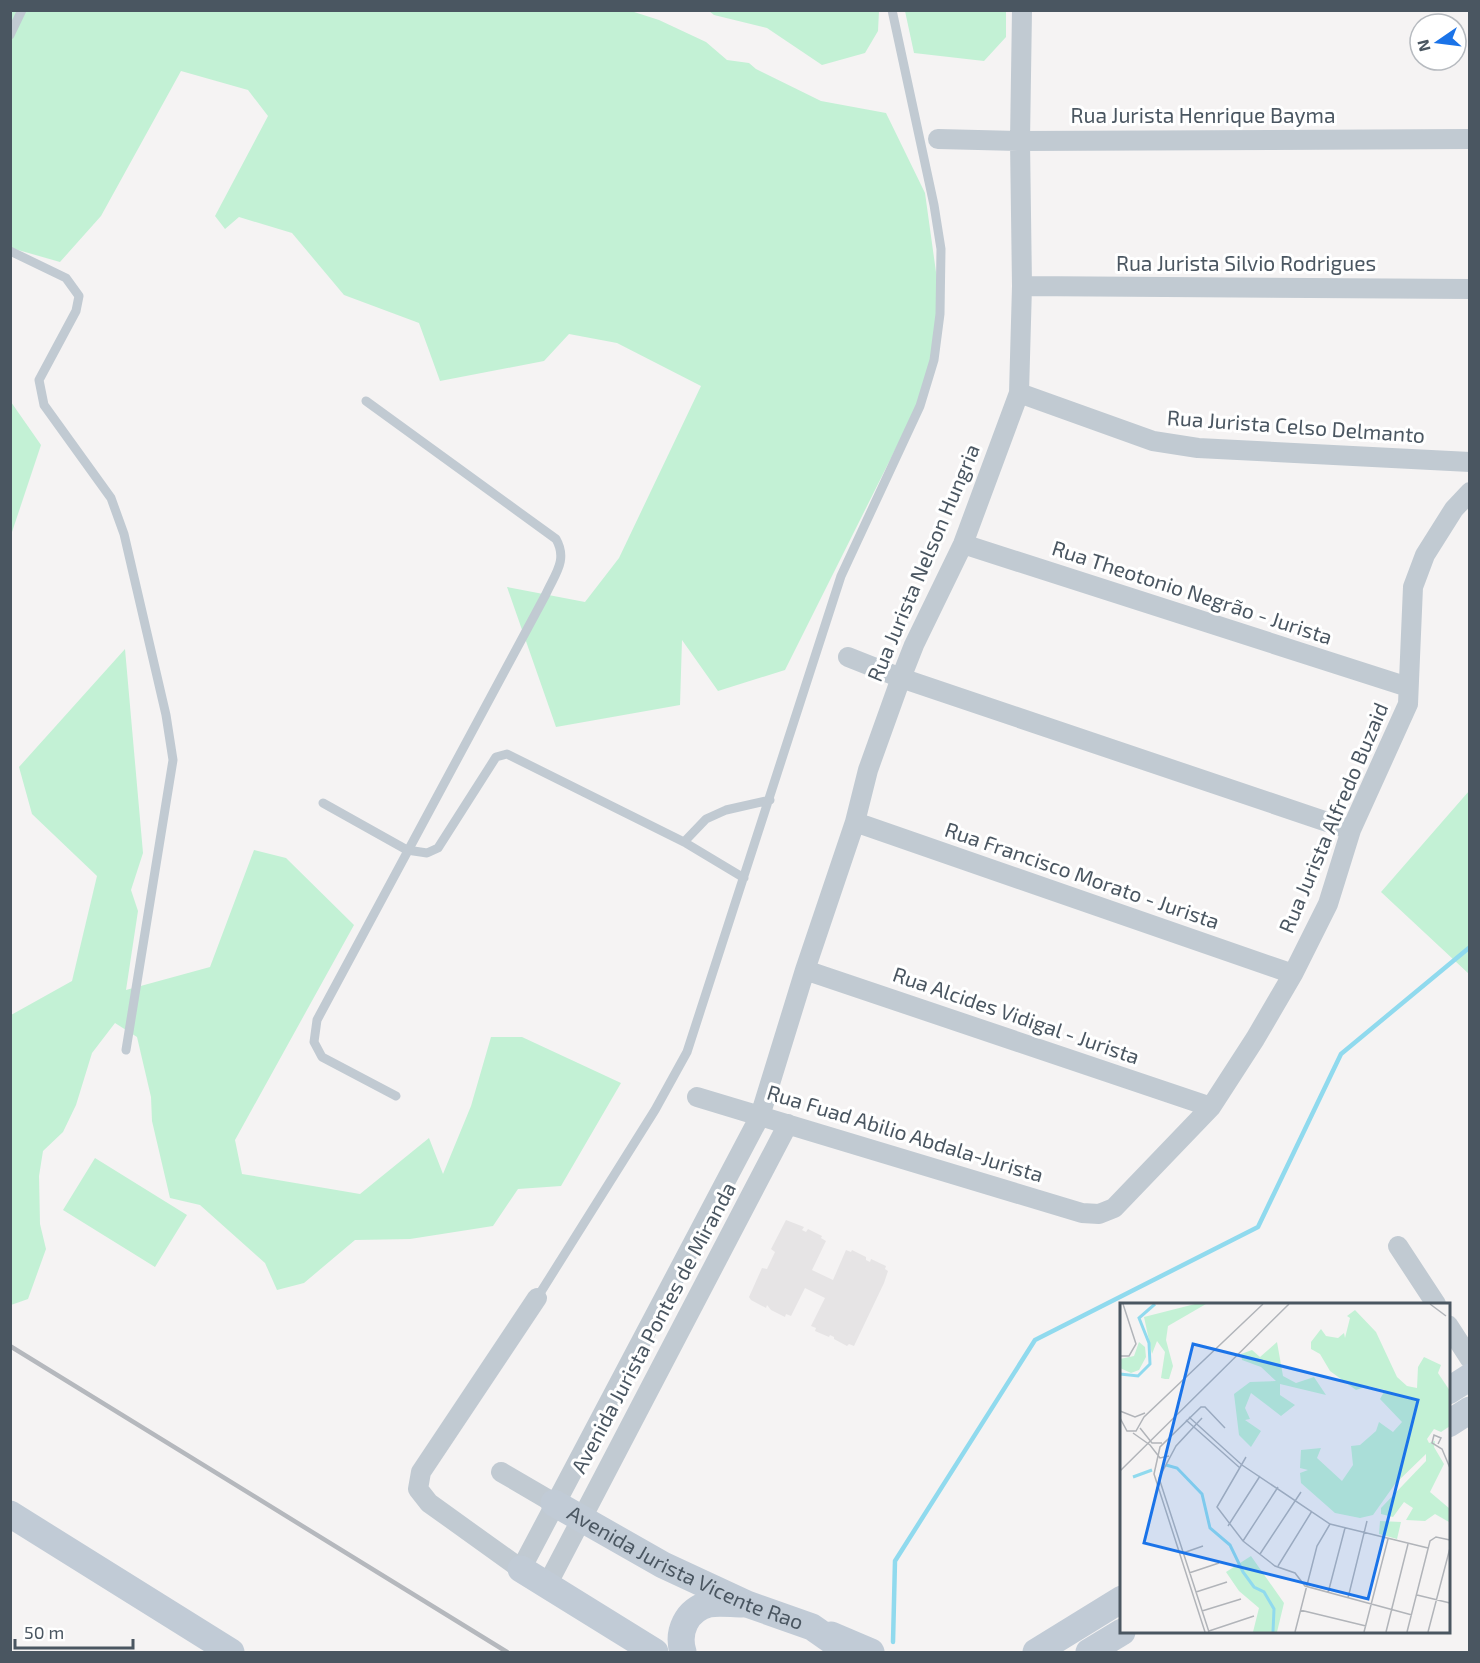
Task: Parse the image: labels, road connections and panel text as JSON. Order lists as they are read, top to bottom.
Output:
{
  "streets": {
    "street": [
      "Rua Jurista Henrique Bayma",
      "Rua Jurista Silvio Rodrigues",
      "Rua Jurista Celso Delmanto",
      "Rua Jurista Nelson Hungria",
      "Rua Theotonio Negrão - Jurista",
      "Rua Jurista Alfredo Buzaid",
      "Rua Francisco Morato - Jurista",
      "Rua Alcides Vidigal - Jurista",
      "Rua Fuad Abilio Abdala-Jurista",
      "Avenida Jurista Pontes de Miranda",
      "Avenida Jurista Vicente Rao"
    ]
  },
  "crossings": [
    ["Rua Jurista Henrique Bayma", "Rua Jurista Nelson Hungria"],
    ["Rua Jurista Silvio Rodrigues", "Rua Jurista Nelson Hungria"],
    ["Rua Jurista Celso Delmanto", "Rua Jurista Nelson Hungria"],
    ["Rua Jurista Nelson Hungria", "Rua Theotonio Negrão - Jurista"],
    ["Rua Jurista Nelson Hungria", "Rua Francisco Morato - Jurista"],
    ["Rua Jurista Nelson Hungria", "Rua Alcides Vidigal - Jurista"],
    ["Rua Jurista Nelson Hungria", "Rua Fuad Abilio Abdala-Jurista"],
    ["Rua Jurista Nelson Hungria", "Avenida Jurista Pontes de Miranda"],
    ["Rua Theotonio Negrão - Jurista", "Rua Jurista Alfredo Buzaid"],
    ["Rua Jurista Alfredo Buzaid", "Rua Francisco Morato - Jurista"],
    ["Rua Jurista Alfredo Buzaid", "Rua Alcides Vidigal - Jurista"],
    ["Rua Jurista Alfredo Buzaid", "Rua Fuad Abilio Abdala-Jurista"],
    ["Rua Fuad Abilio Abdala-Jurista", "Avenida Jurista Pontes de Miranda"],
    ["Avenida Jurista Pontes de Miranda", "Avenida Jurista Vicente Rao"]
  ],
  "scale_bar": "50 m",
  "north": "left"
}
